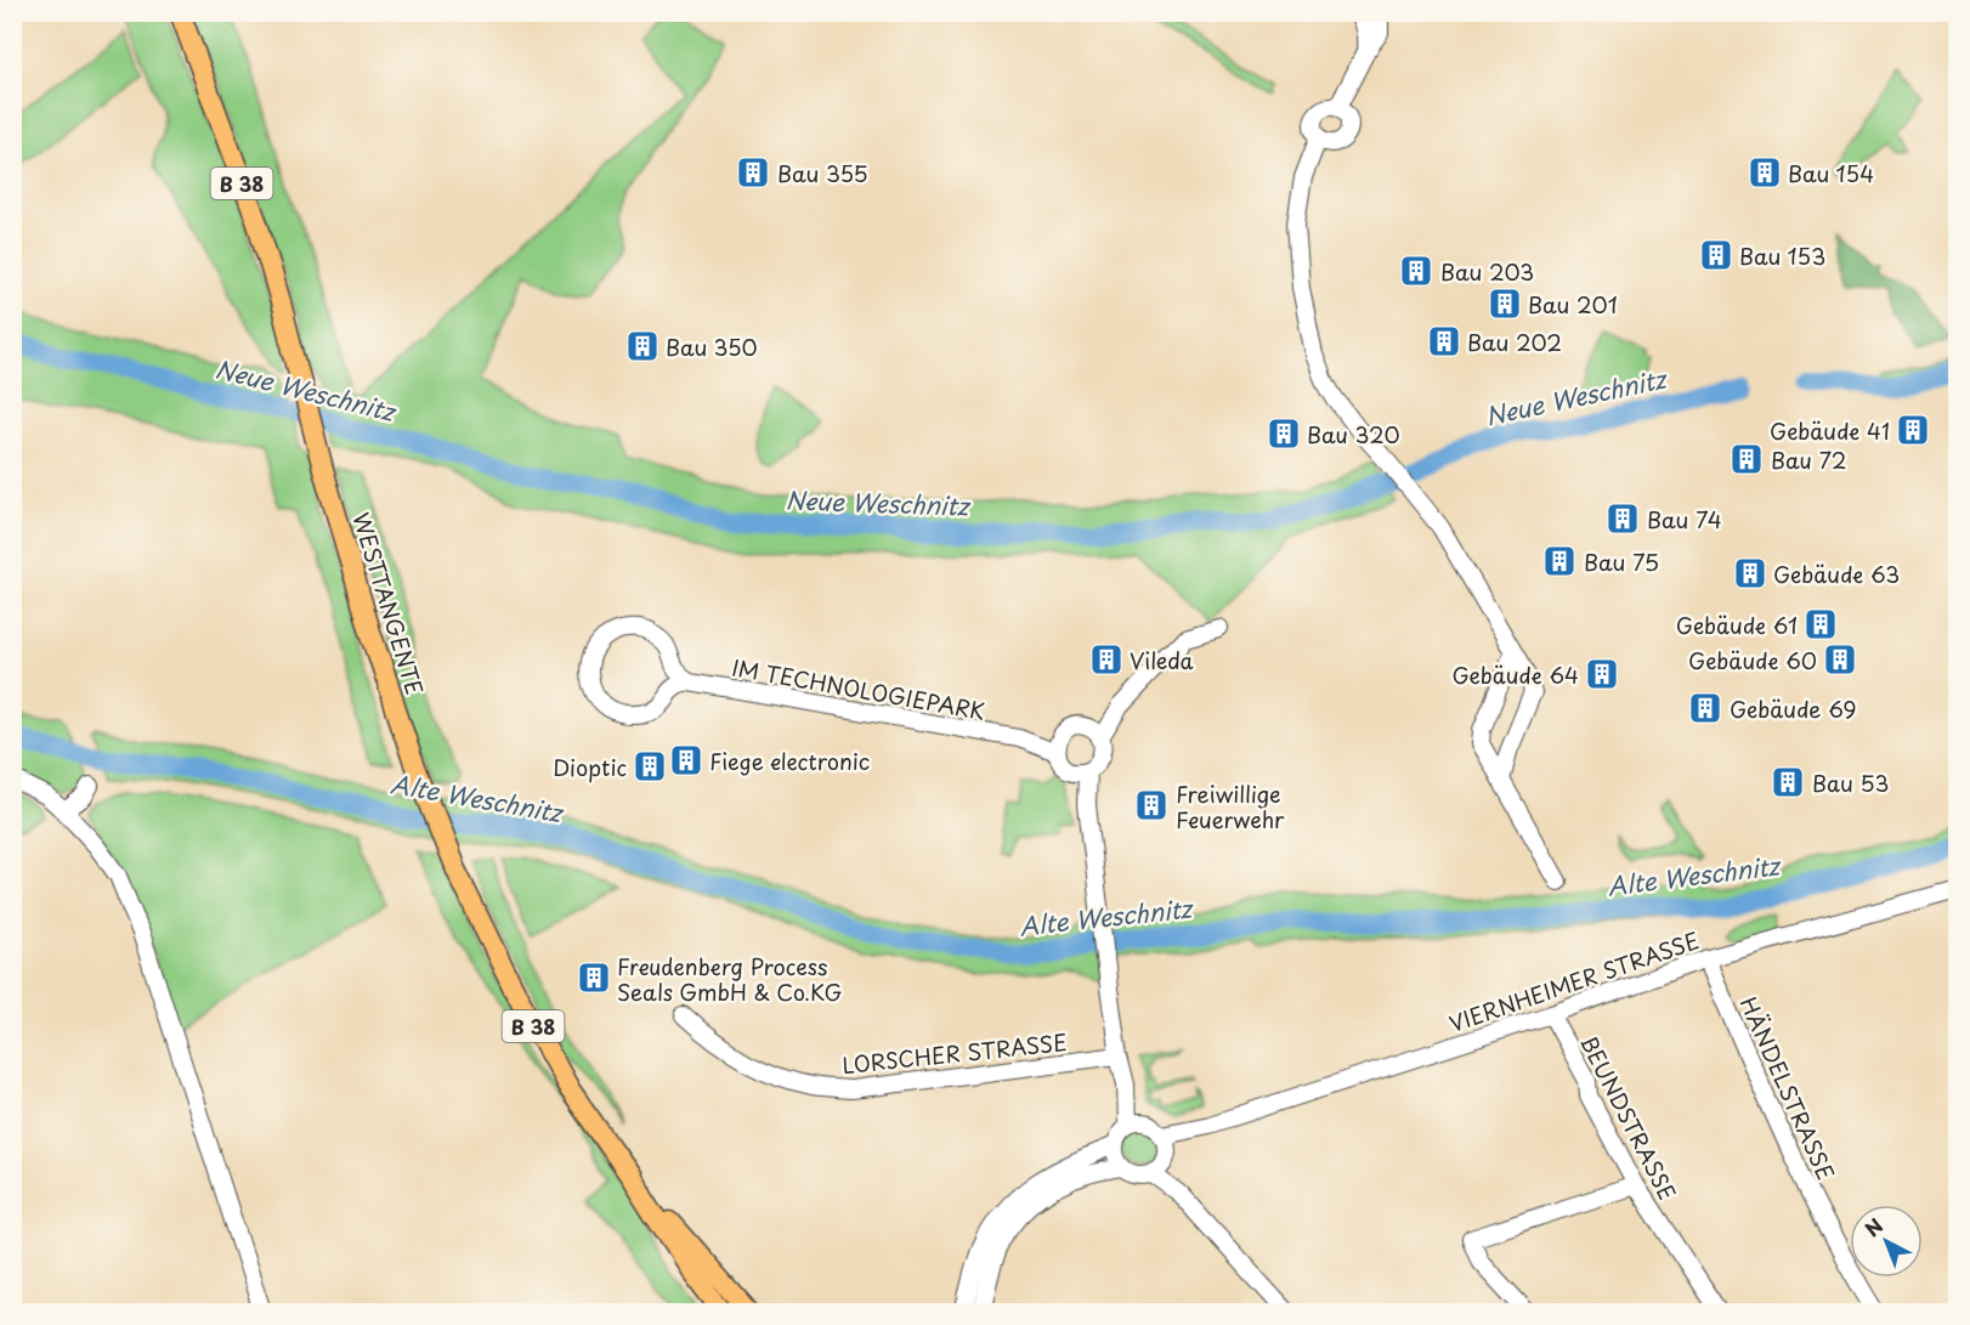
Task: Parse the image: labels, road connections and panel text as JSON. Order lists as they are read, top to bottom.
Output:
{
  "streets": {
    "main road": ["B 38", "WESTTANGENTE"],
    "street": [
      "IM TECHNOLOGIEPARK",
      "VIERNHEIMER STRASSE",
      "LORSCHER STRASSE",
      "HÄNDELSTRASSE",
      "BEUNDSTRASSE"
    ]
  },
  "crossings": [
    ["VIERNHEIMER STRASSE", "HÄNDELSTRASSE"],
    ["VIERNHEIMER STRASSE", "BEUNDSTRASSE"]
  ],
  "water": ["Neue Weschnitz", "Alte Weschnitz"],
  "places": {
    "building": [
      "Bau 355",
      "Bau 154",
      "Bau 153",
      "Bau 203",
      "Bau 201",
      "Bau 202",
      "Bau 350",
      "Gebäude 41",
      "Bau 320",
      "Bau 72",
      "Bau 74",
      "Bau 75",
      "Gebäude 63",
      "Gebäude 61",
      "Vileda",
      "Gebäude 60",
      "Gebäude 64",
      "Gebäude 69",
      "Fiege electronic",
      "Dioptic",
      "Bau 53",
      "Freiwillige Feuerwehr",
      "Freudenberg Process Seals GmbH & Co.KG"
    ]
  },
  "north": "top left"
}
